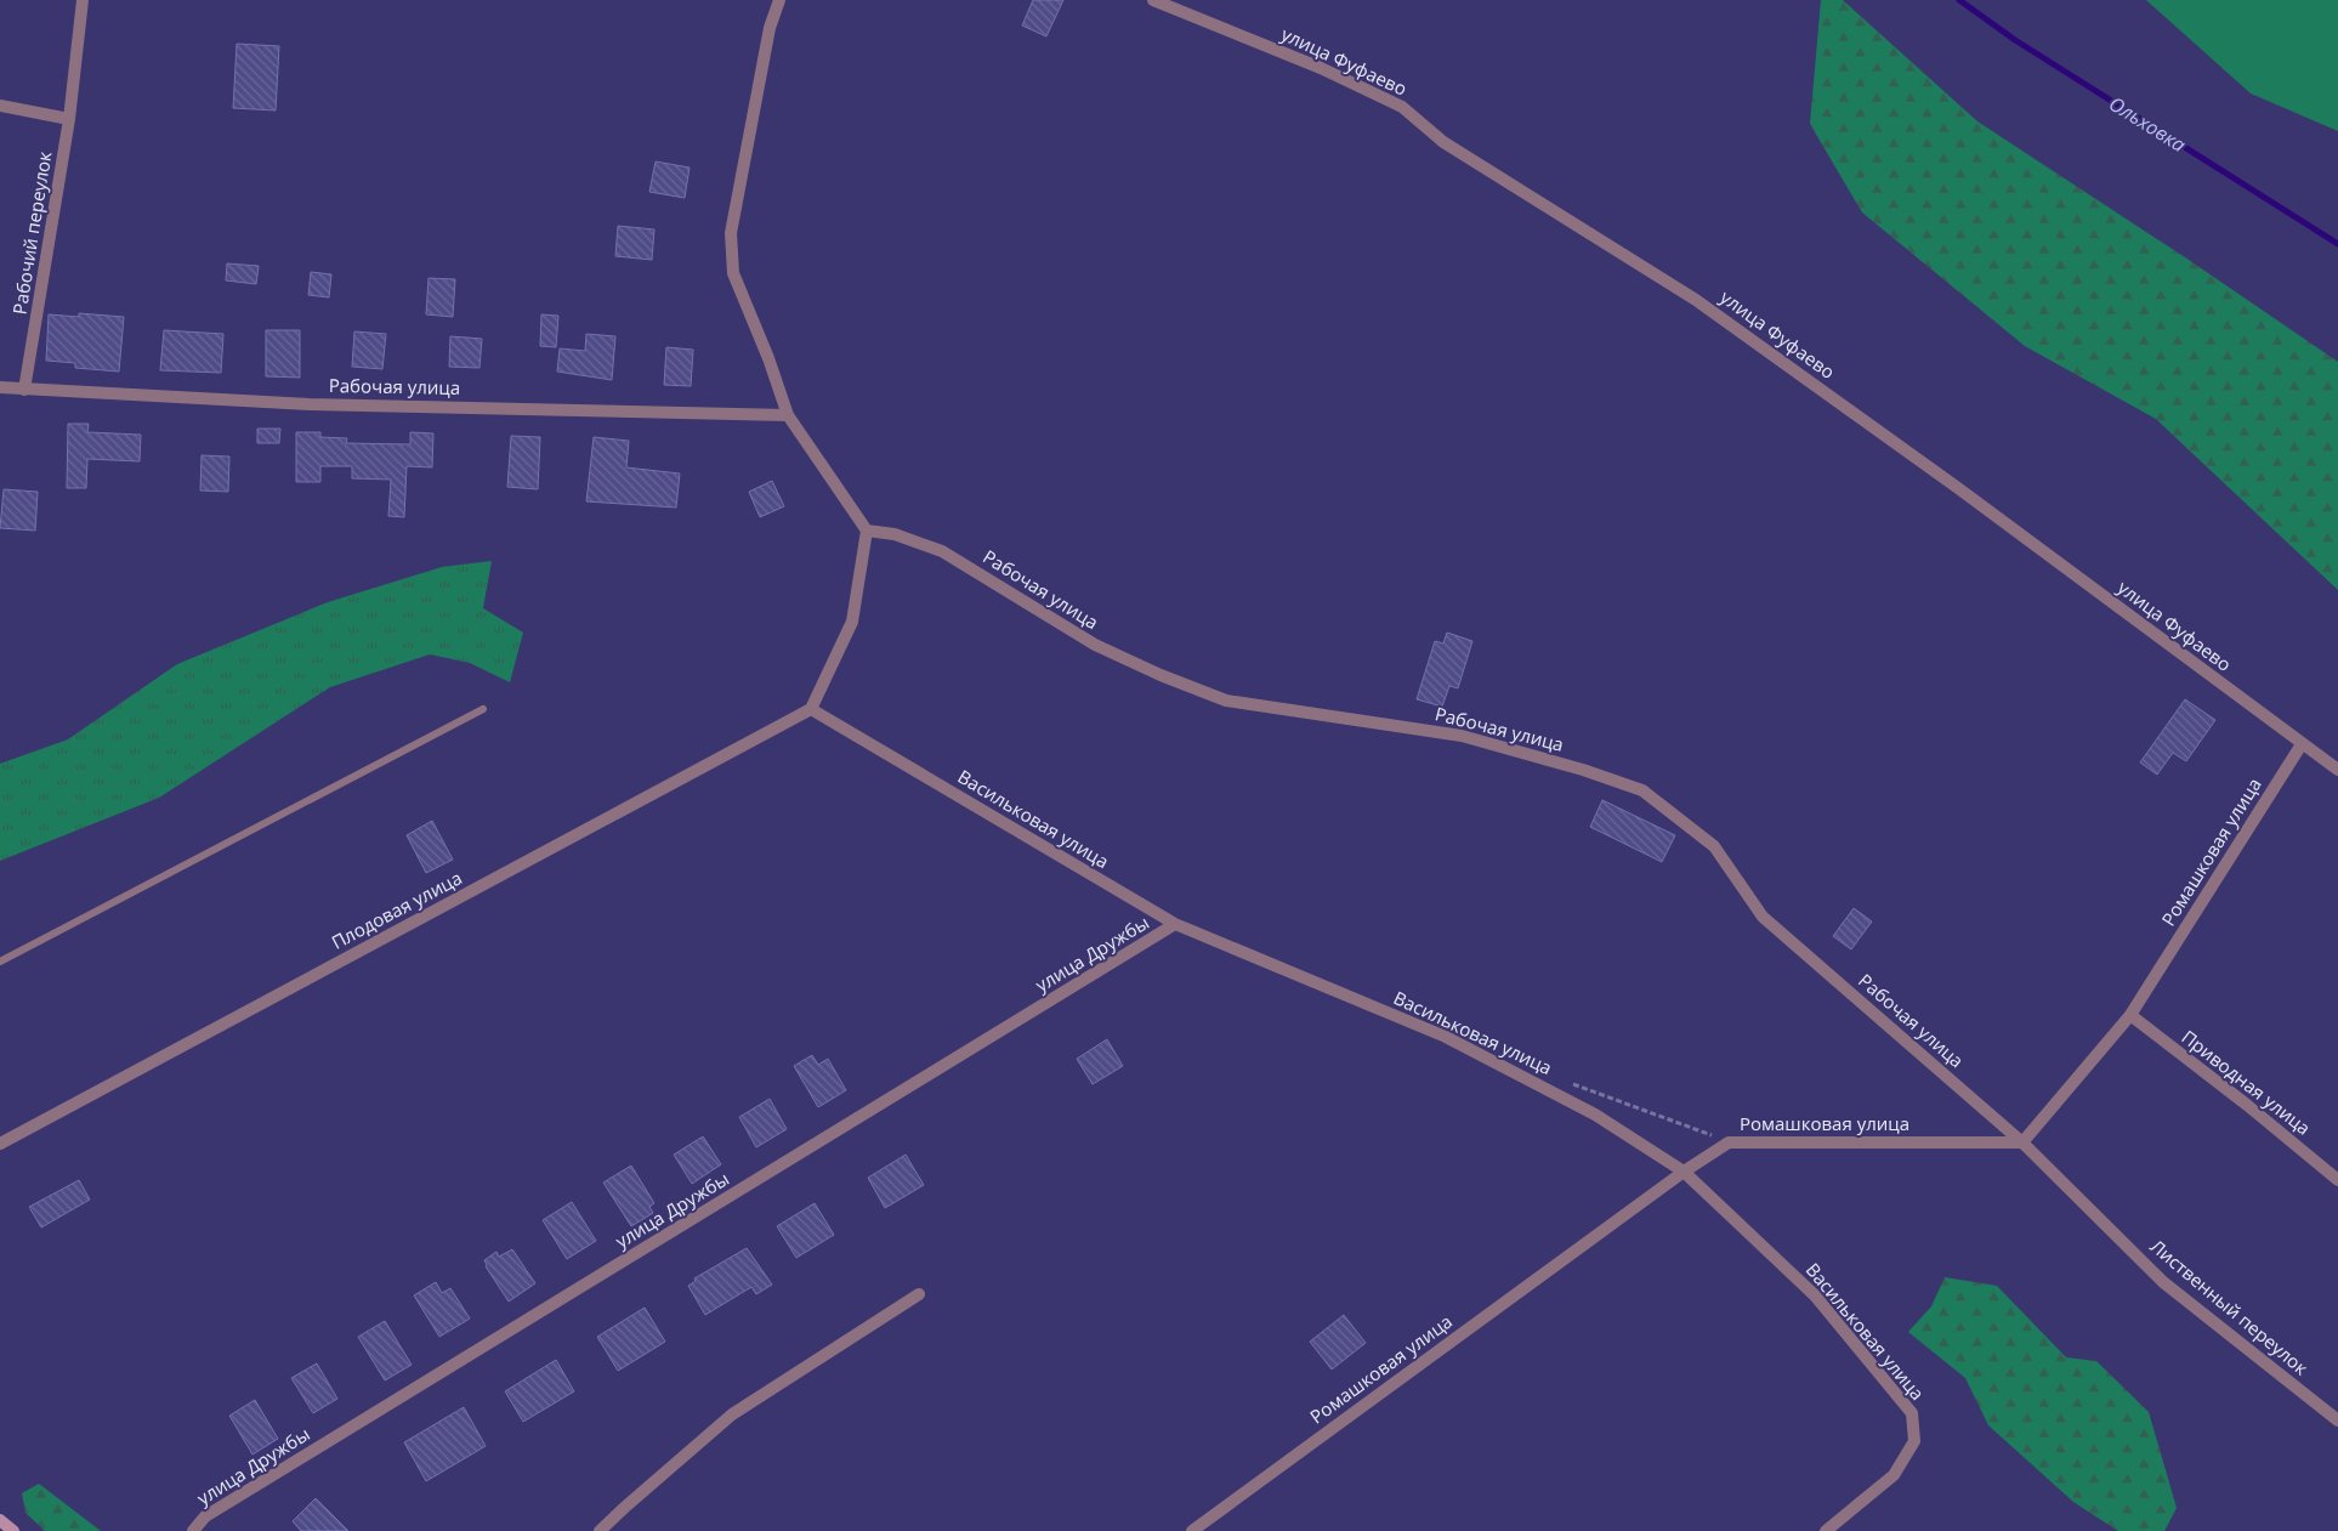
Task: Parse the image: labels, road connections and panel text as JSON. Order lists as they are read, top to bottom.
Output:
{
  "streets": {
    "street": [
      "улица Фуфаево",
      "Рабочий переулок",
      "Рабочая улица",
      "Васильковая улица",
      "Ромашковая улица",
      "Плодовая улица",
      "улица Дружбы",
      "Приводная улица",
      "Лиственный переулок"
    ]
  },
  "crossings": [
    ["улица Фуфаево", "Ромашковая улица"],
    ["Рабочий переулок", "Рабочая улица"],
    ["Рабочая улица", "Ромашковая улица"],
    ["Рабочая улица", "Лиственный переулок"],
    ["Васильковая улица", "Ромашковая улица"],
    ["Васильковая улица", "Плодовая улица"],
    ["Васильковая улица", "улица Дружбы"],
    ["Ромашковая улица", "Приводная улица"],
    ["Ромашковая улица", "Лиственный переулок"]
  ],
  "water": ["Ольховка"]
}
